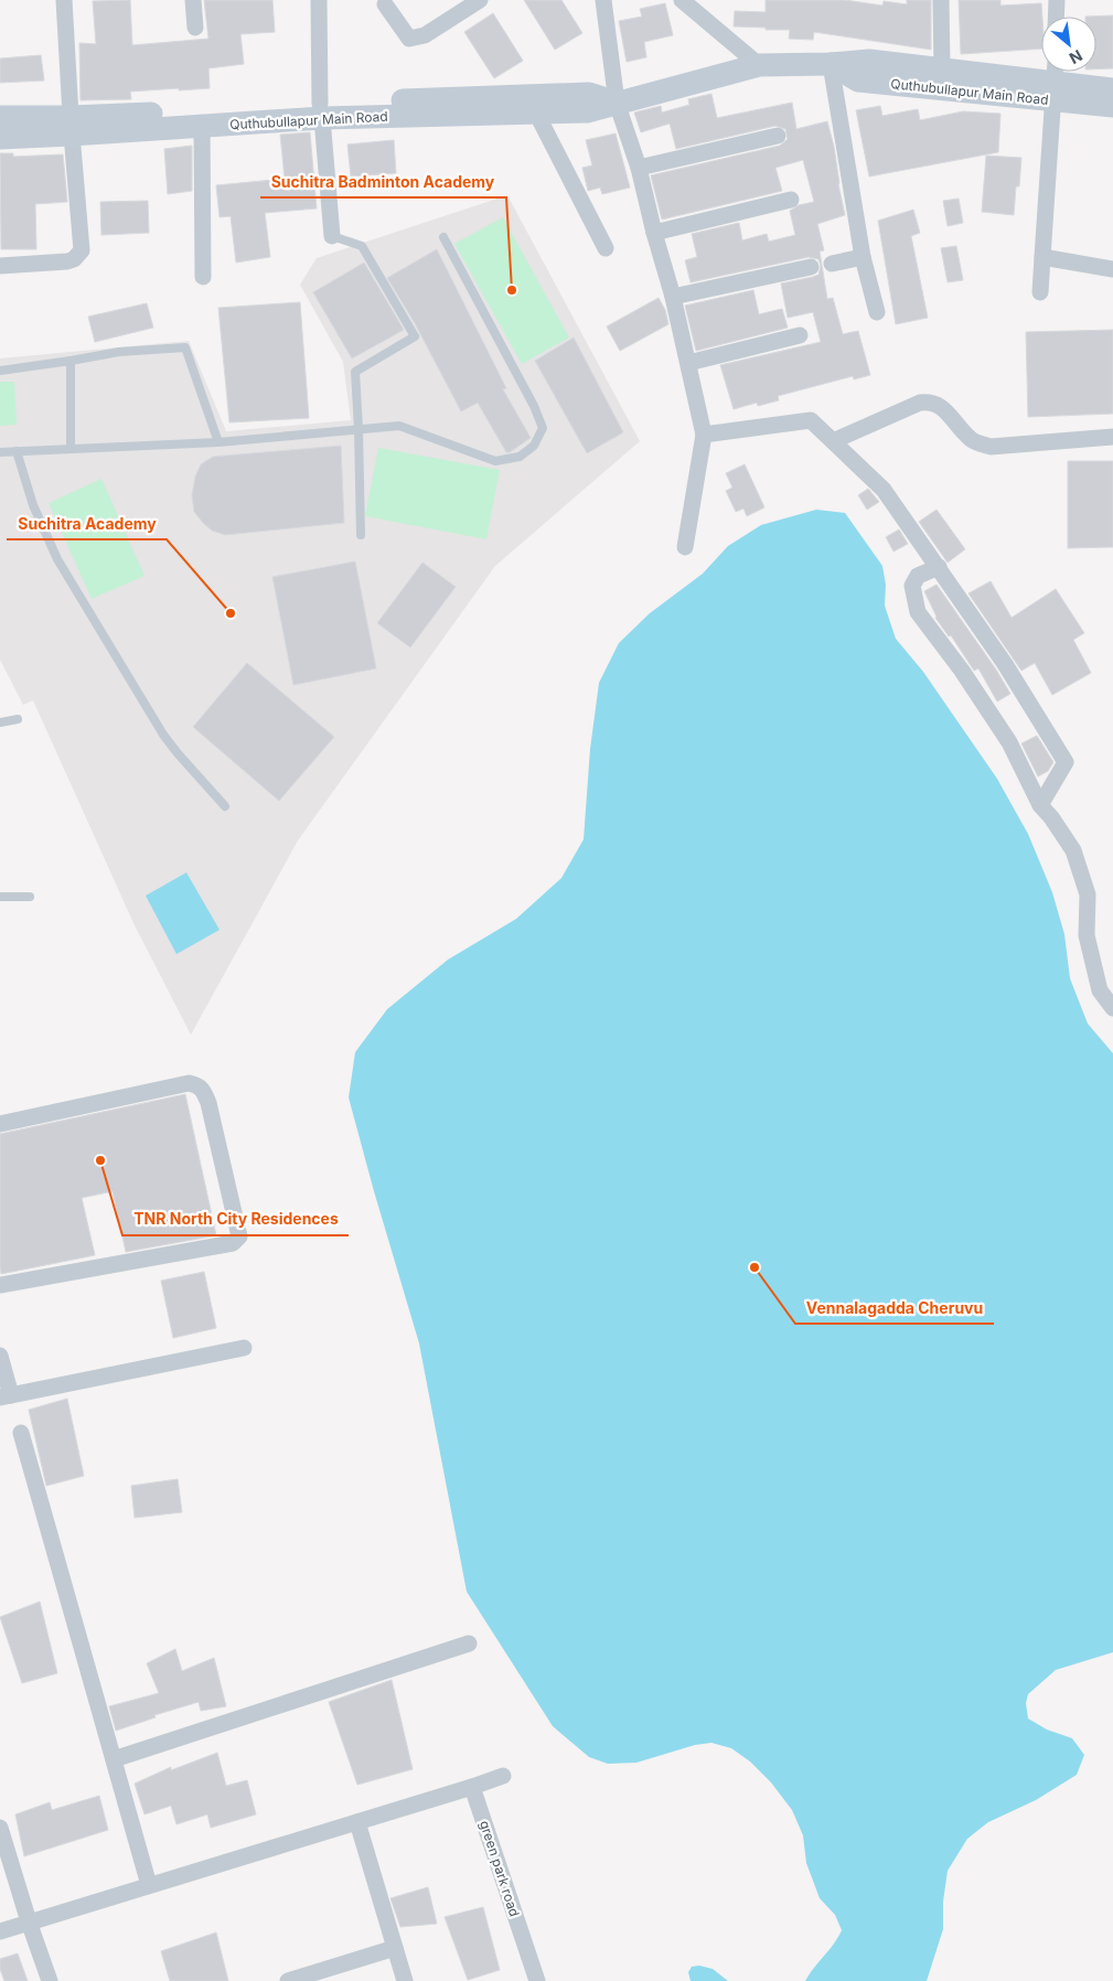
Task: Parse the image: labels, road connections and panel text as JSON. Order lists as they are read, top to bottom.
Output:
{
  "streets": {
    "main road": ["Quthubullapur Main Road"],
    "street": ["green park road"]
  },
  "places": [
    "Suchitra Badminton Academy",
    "Suchitra Academy",
    "TNR North City Residences",
    "Vennalagadda Cheruvu"
  ],
  "north": "bottom right"
}
